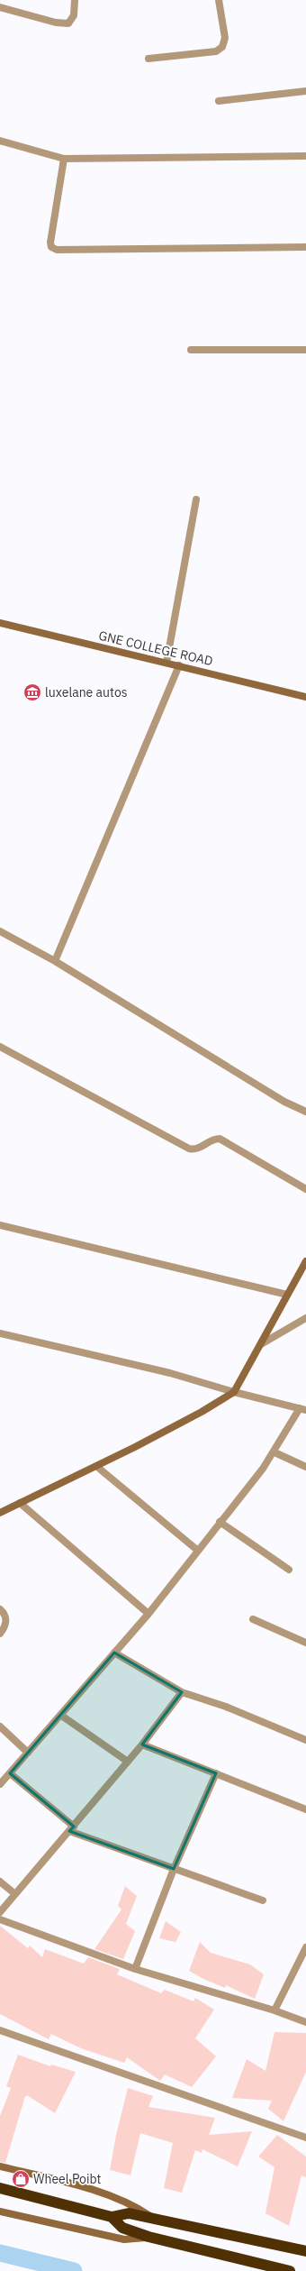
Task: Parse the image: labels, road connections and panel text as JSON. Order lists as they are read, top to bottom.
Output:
{
  "streets": {
    "street": ["GNE COLLEGE ROAD"]
  },
  "places": {
    "museum": ["luxelane autos"],
    "shop": ["Wheel Poibt"]
  }
}
